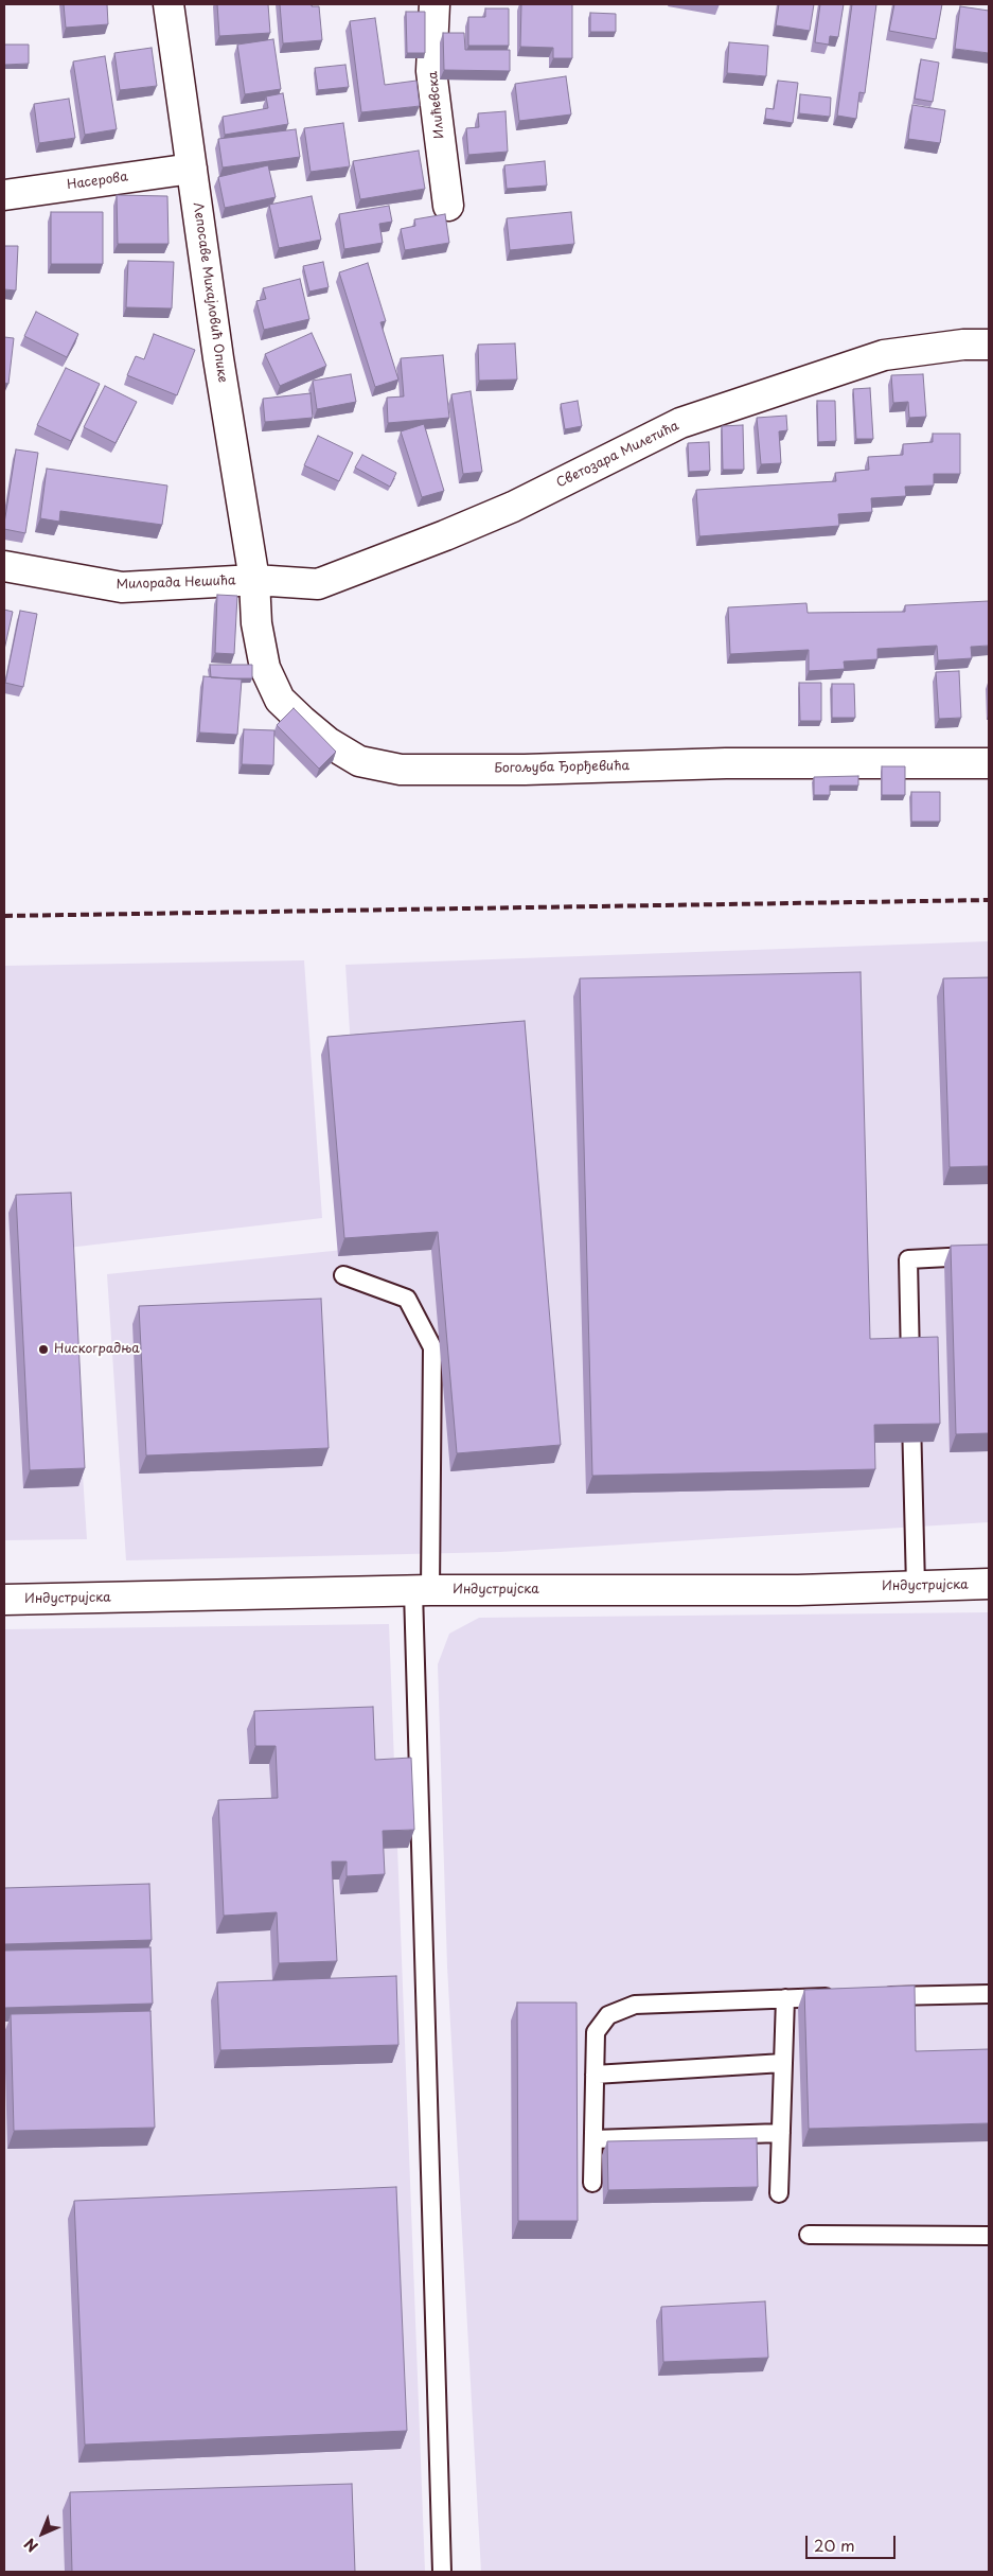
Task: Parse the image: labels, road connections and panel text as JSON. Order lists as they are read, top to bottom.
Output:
{
  "streets": {
    "street": [
      "Илићевска",
      "Насерова",
      "Лепосаве Михајловић Опике",
      "Светозара Милетића",
      "Милорада Нешића",
      "Богољуба Ђорђевића",
      "Индустријска"
    ]
  },
  "crossings": [
    ["Насерова", "Лепосаве Михајловић Опике"],
    ["Лепосаве Михајловић Опике", "Светозара Милетића"],
    ["Лепосаве Михајловић Опике", "Милорада Нешића"],
    ["Лепосаве Михајловић Опике", "Богољуба Ђорђевића"],
    ["Светозара Милетића", "Милорада Нешића"],
    ["Светозара Милетића", "Богољуба Ђорђевића"],
    ["Милорада Нешића", "Богољуба Ђорђевића"]
  ],
  "places": ["Нискоградња"],
  "scale_bar": "20 m",
  "north": "bottom left"
}
